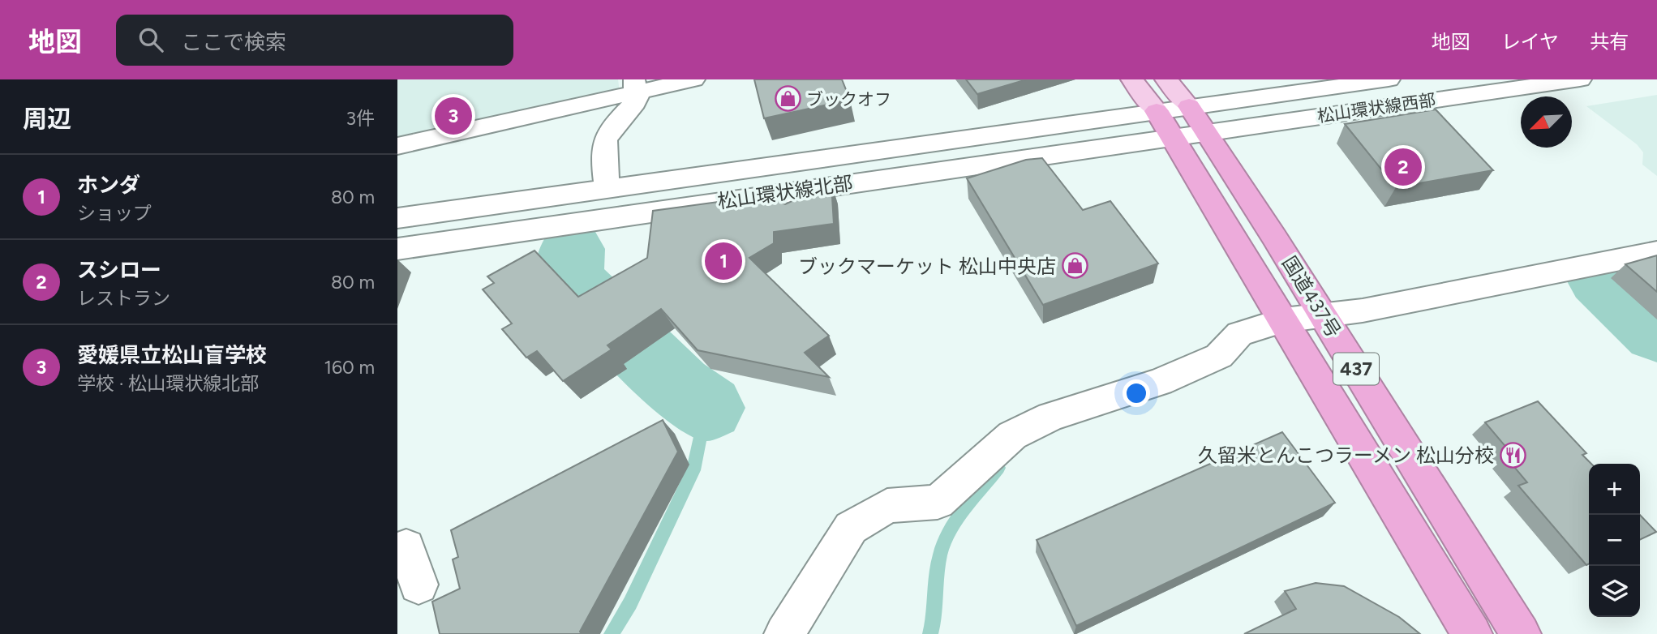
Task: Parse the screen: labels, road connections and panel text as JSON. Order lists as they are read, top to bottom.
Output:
{
  "streets": {
    "highway": ["国道437号", "437"],
    "street": ["松山環状線西部", "松山環状線北部"]
  },
  "crossings": [
    ["松山環状線西部", "松山環状線北部"],
    ["松山環状線西部", "国道437号"],
    ["松山環状線北部", "国道437号"]
  ],
  "places": {
    "shop": ["ブックオフ", "ブックマーケット 松山中央店"],
    "restaurant": ["久留米とんこつラーメン 松山分校"]
  },
  "north": "bottom left",
  "page": {
    "header": "地図",
    "search": "ここで検索",
    "nav": ["地図", "レイヤ", "共有"],
    "heading": ["周辺", "3件"],
    "pins": ["3", "2", "1"],
    "list": [
      {
        "mark": "1",
        "name": "ホンダ",
        "note": "ショップ",
        "value": "80 m"
      },
      {
        "mark": "2",
        "name": "スシロー",
        "note": "レストラン",
        "value": "80 m"
      },
      {
        "mark": "3",
        "name": "愛媛県立松山盲学校",
        "note": "学校 · 松山環状線北部",
        "value": "160 m"
      }
    ],
    "map_buttons": ["+", "−"]
  }
}
